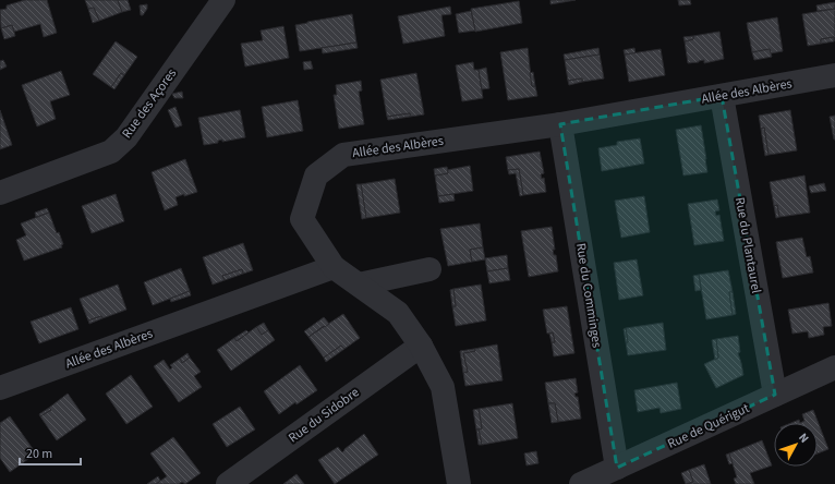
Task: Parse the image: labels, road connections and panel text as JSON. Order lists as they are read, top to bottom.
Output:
{
  "streets": {
    "street": [
      "Allée des Albères",
      "Rue des Açores",
      "Rue du Plantaurel",
      "Rue du Comminges",
      "Rue du Sidobre",
      "Rue de Quérigut"
    ]
  },
  "crossings": [
    ["Allée des Albères", "Rue du Plantaurel"],
    ["Allée des Albères", "Rue du Comminges"],
    ["Rue du Plantaurel", "Rue de Quérigut"],
    ["Rue du Comminges", "Rue de Quérigut"]
  ],
  "scale_bar": "20 m",
  "north": "top right"
}
